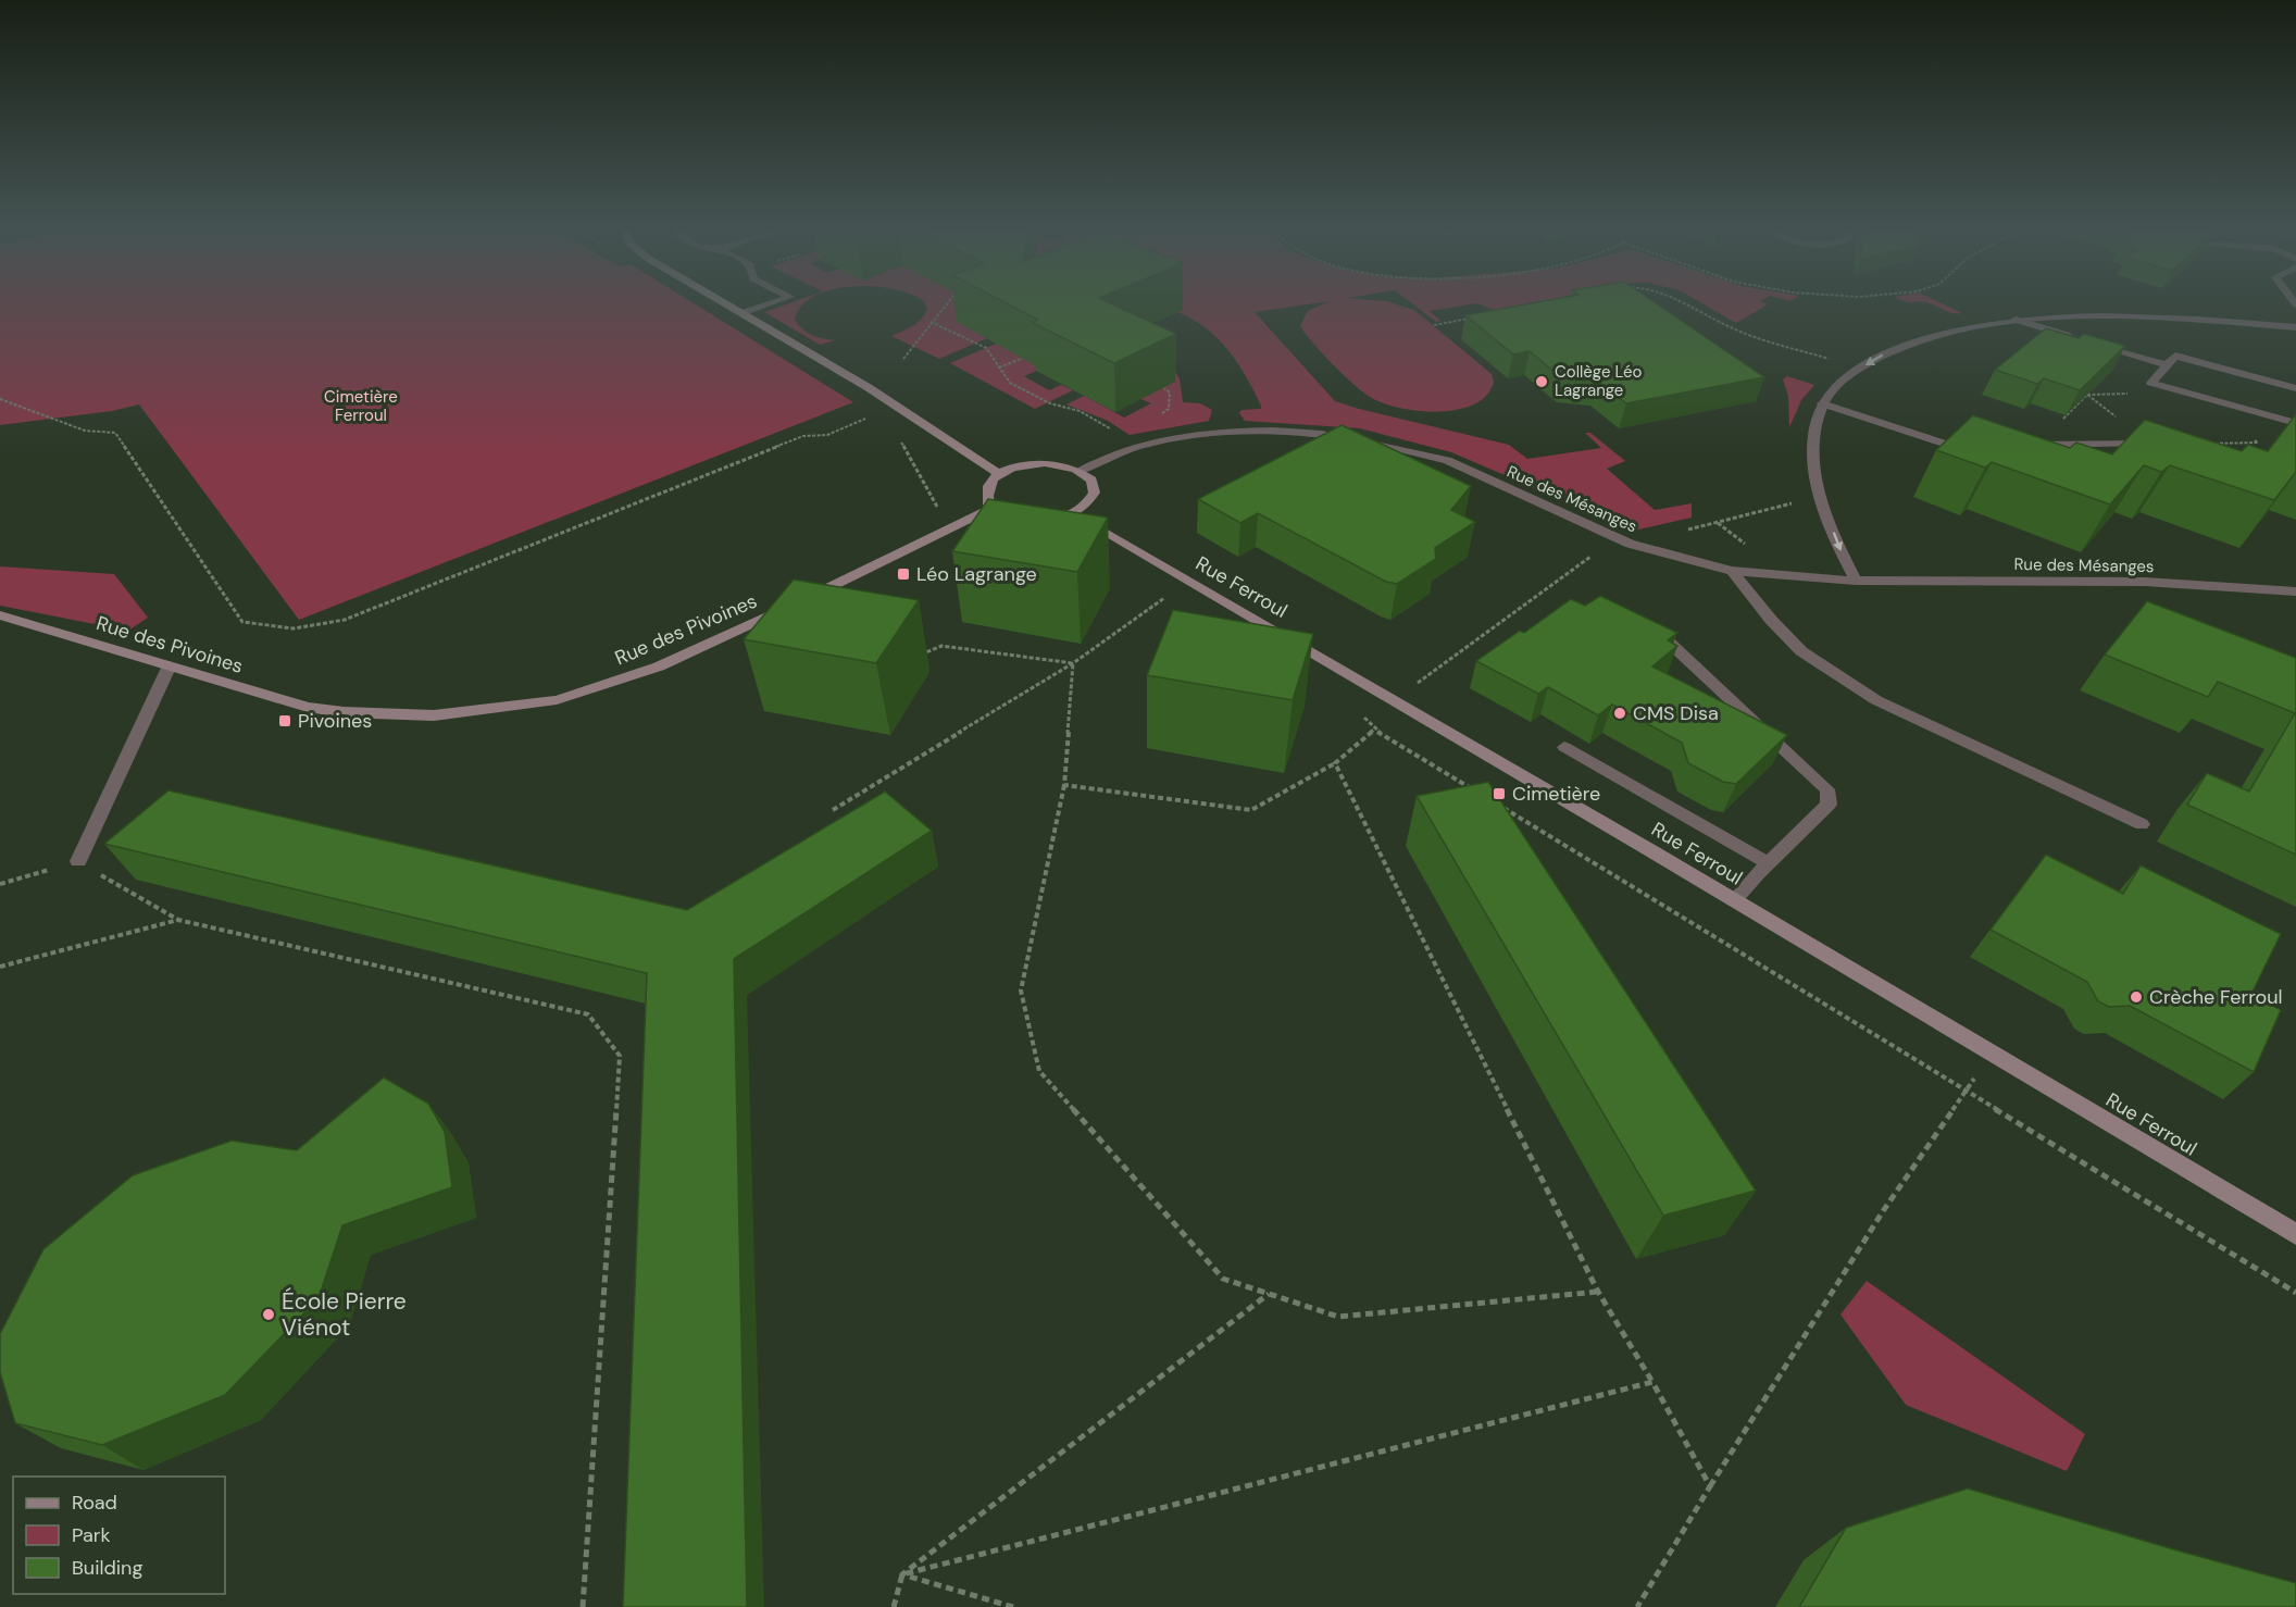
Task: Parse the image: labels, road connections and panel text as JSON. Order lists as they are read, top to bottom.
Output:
{
  "streets": {
    "street": ["Rue des Mésanges", "Rue Ferroul", "Rue des Pivoines"]
  },
  "parks": ["Cimetière Ferroul"],
  "places": {
    "other": [
      "Collège Léo Lagrange",
      "CMS Disa",
      "Crèche Ferroul",
      "École Pierre Viénot"
    ],
    "transit": ["Léo Lagrange", "Pivoines", "Cimetière"]
  },
  "legend": ["Road", "Park", "Building"]
}
